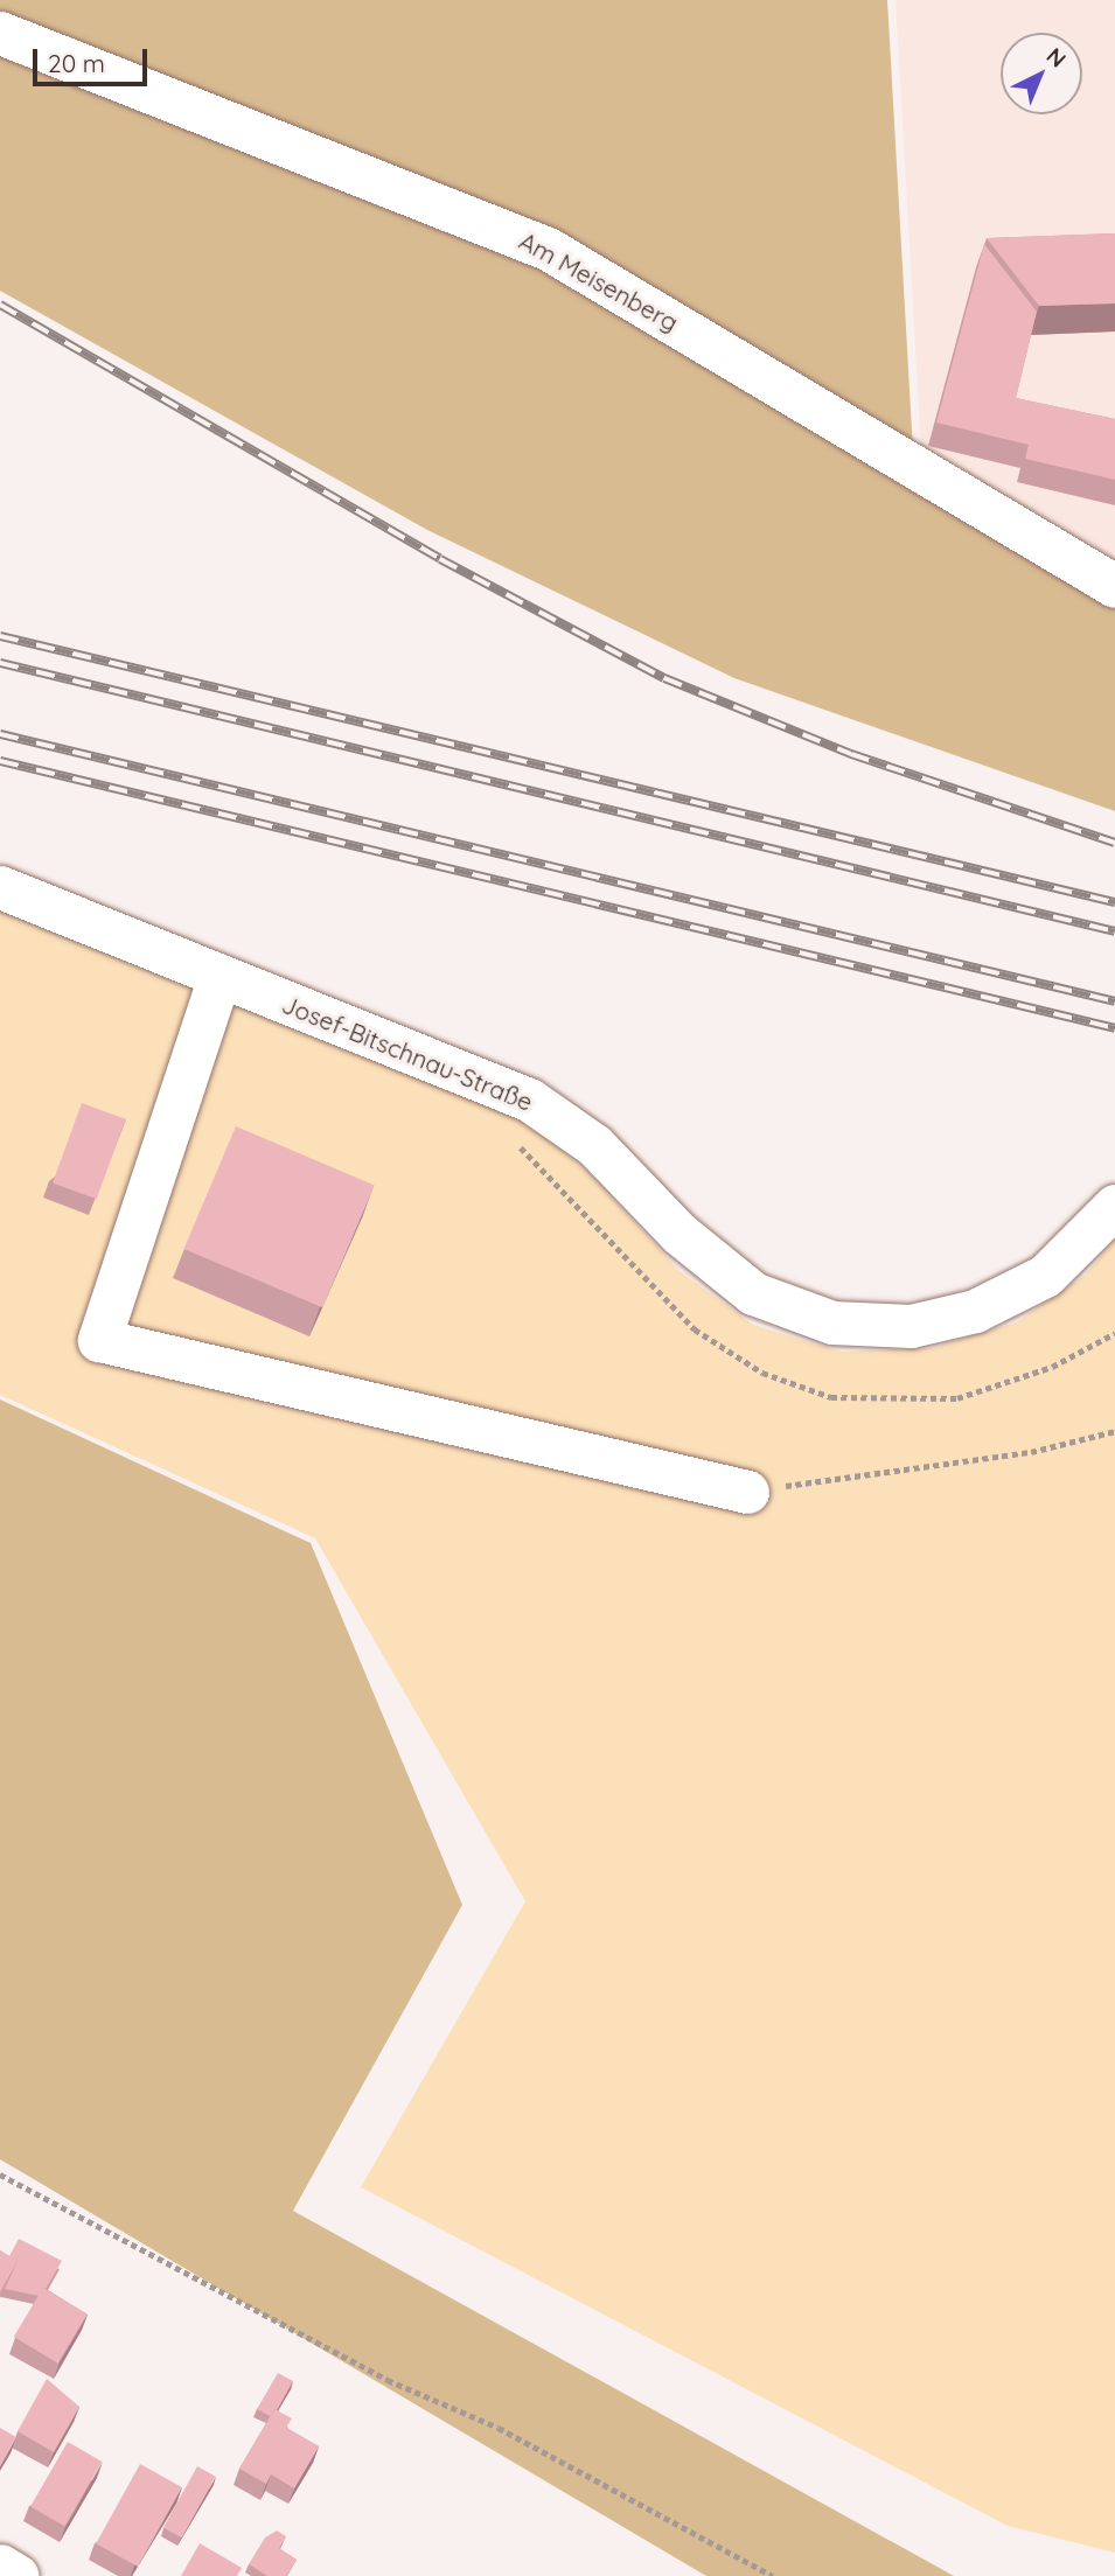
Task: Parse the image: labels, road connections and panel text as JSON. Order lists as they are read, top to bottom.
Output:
{
  "streets": {
    "street": ["Am Meisenberg", "Josef-Bitschnau-Straße"]
  },
  "scale_bar": "20 m",
  "north": "top right"
}
